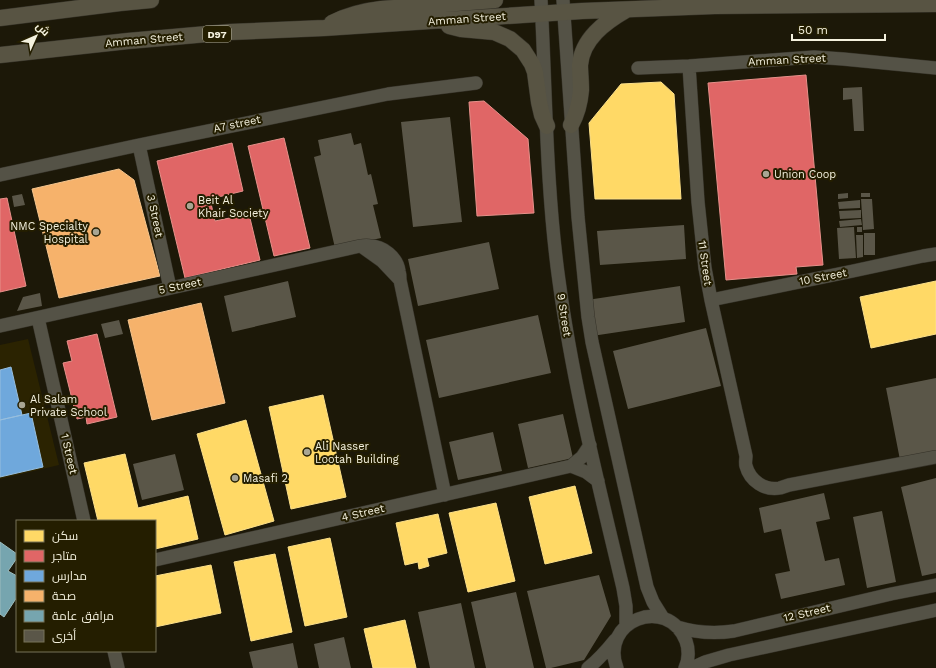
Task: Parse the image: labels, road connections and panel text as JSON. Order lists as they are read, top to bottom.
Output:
{
  "streets": {
    "main road": ["Amman Street", "D97"],
    "street": [
      "A7 street",
      "3 Street",
      "11 Street",
      "10 Street",
      "5 Street",
      "9 Street",
      "1 Street",
      "4 Street",
      "12 Street"
    ]
  },
  "crossings": [
    ["Amman Street", "11 Street"],
    ["Amman Street", "9 Street"],
    ["A7 street", "3 Street"],
    ["3 Street", "5 Street"],
    ["11 Street", "10 Street"],
    ["5 Street", "1 Street"],
    ["5 Street", "4 Street"]
  ],
  "places": [
    "Union Coop",
    "Beit Al Khair Society",
    "NMC Specialty Hospital",
    "Al Salam Private School",
    "Ali Nasser Lootah Building",
    "Masafi 2"
  ],
  "legend": [
    "سكن",
    "متاجر",
    "مدارس",
    "صحة",
    "مرافق عامة",
    "أخرى"
  ],
  "scale_bar": "50 m",
  "north": "top right"
}
